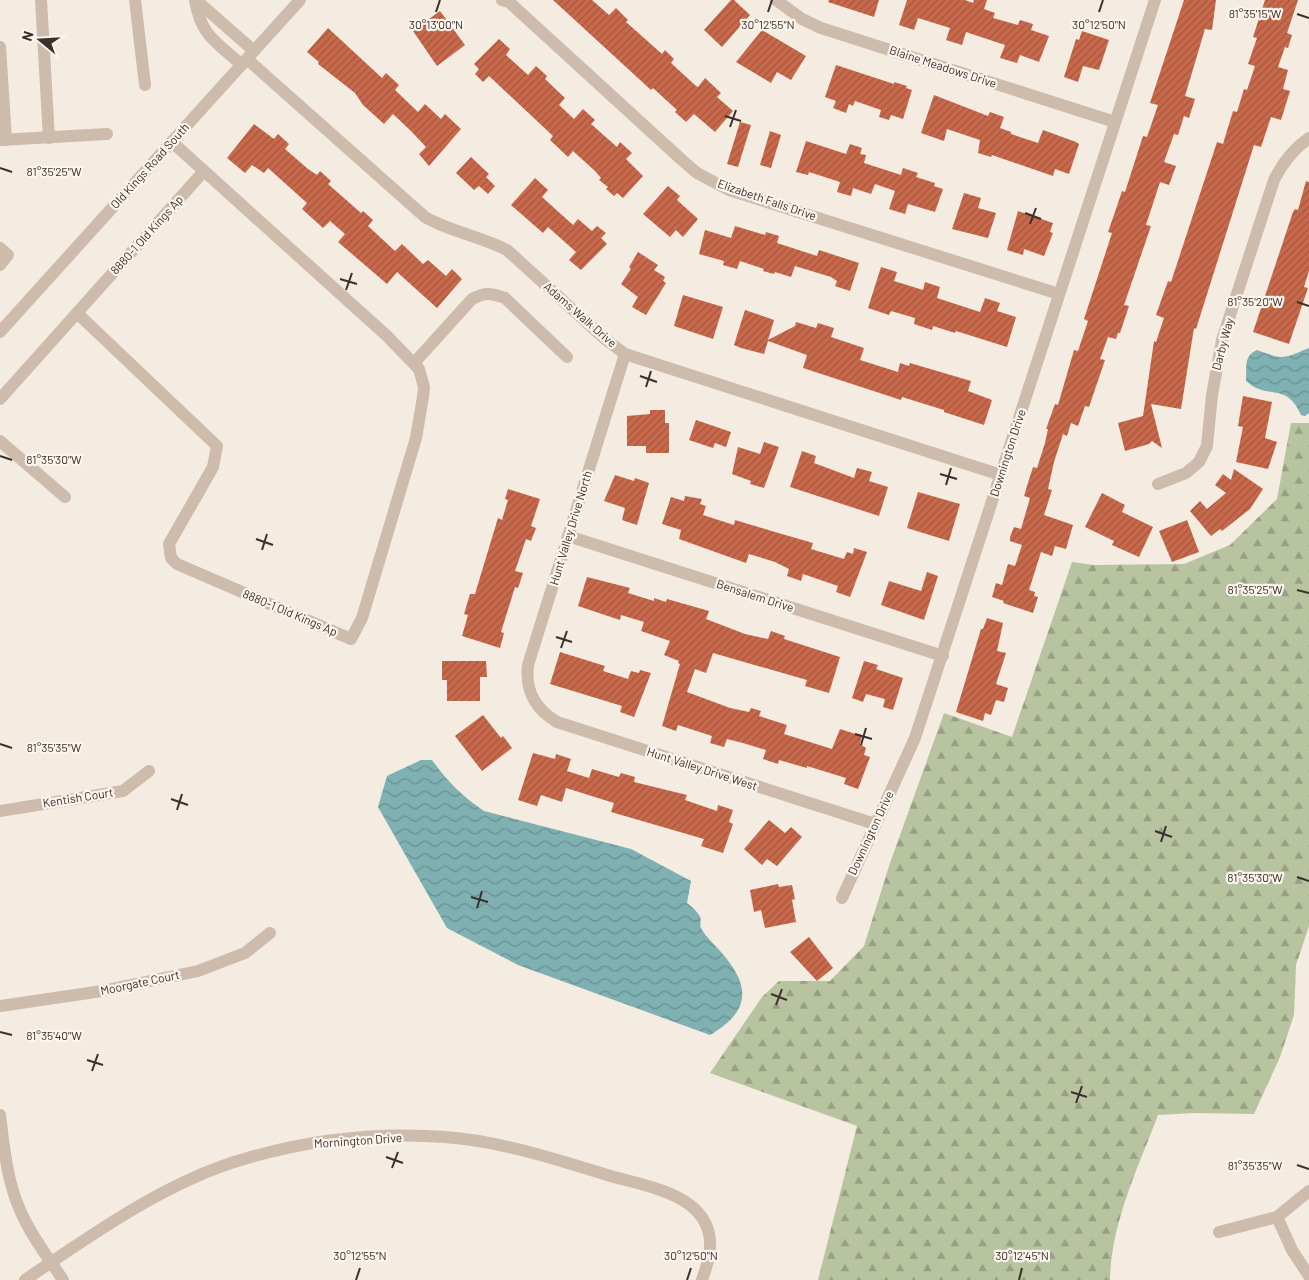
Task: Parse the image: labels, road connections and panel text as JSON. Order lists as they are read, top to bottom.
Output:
{
  "streets": {
    "street": [
      "Blaine Meadows Drive",
      "Old Kings Road South",
      "Elizabeth Falls Drive",
      "8880-1 Old Kings Ap",
      "Adams Walk Drive",
      "Darby Way",
      "Downington Drive",
      "Hunt Valley Drive North",
      "Bensalem Drive",
      "Hunt Valley Drive West",
      "Kentish Court",
      "Moorgate Court",
      "Mornington Drive"
    ]
  },
  "crossings": [
    ["Blaine Meadows Drive", "Downington Drive"],
    ["Old Kings Road South", "8880-1 Old Kings Ap"],
    ["Old Kings Road South", "Adams Walk Drive"],
    ["Elizabeth Falls Drive", "Downington Drive"],
    ["Adams Walk Drive", "Downington Drive"],
    ["Adams Walk Drive", "Hunt Valley Drive North"],
    ["Downington Drive", "Bensalem Drive"],
    ["Downington Drive", "Hunt Valley Drive West"],
    ["Hunt Valley Drive North", "Bensalem Drive"],
    ["Hunt Valley Drive North", "Hunt Valley Drive West"]
  ],
  "north": "left",
  "coordinates": [
    "81°35'15\"W",
    "30°13'00\"N",
    "30°12'55\"N",
    "30°12'50\"N",
    "81°35'25\"W",
    "81°35'20\"W",
    "81°35'30\"W",
    "81°35'35\"W",
    "81°35'40\"W",
    "30°12'45\"N"
  ]
}
